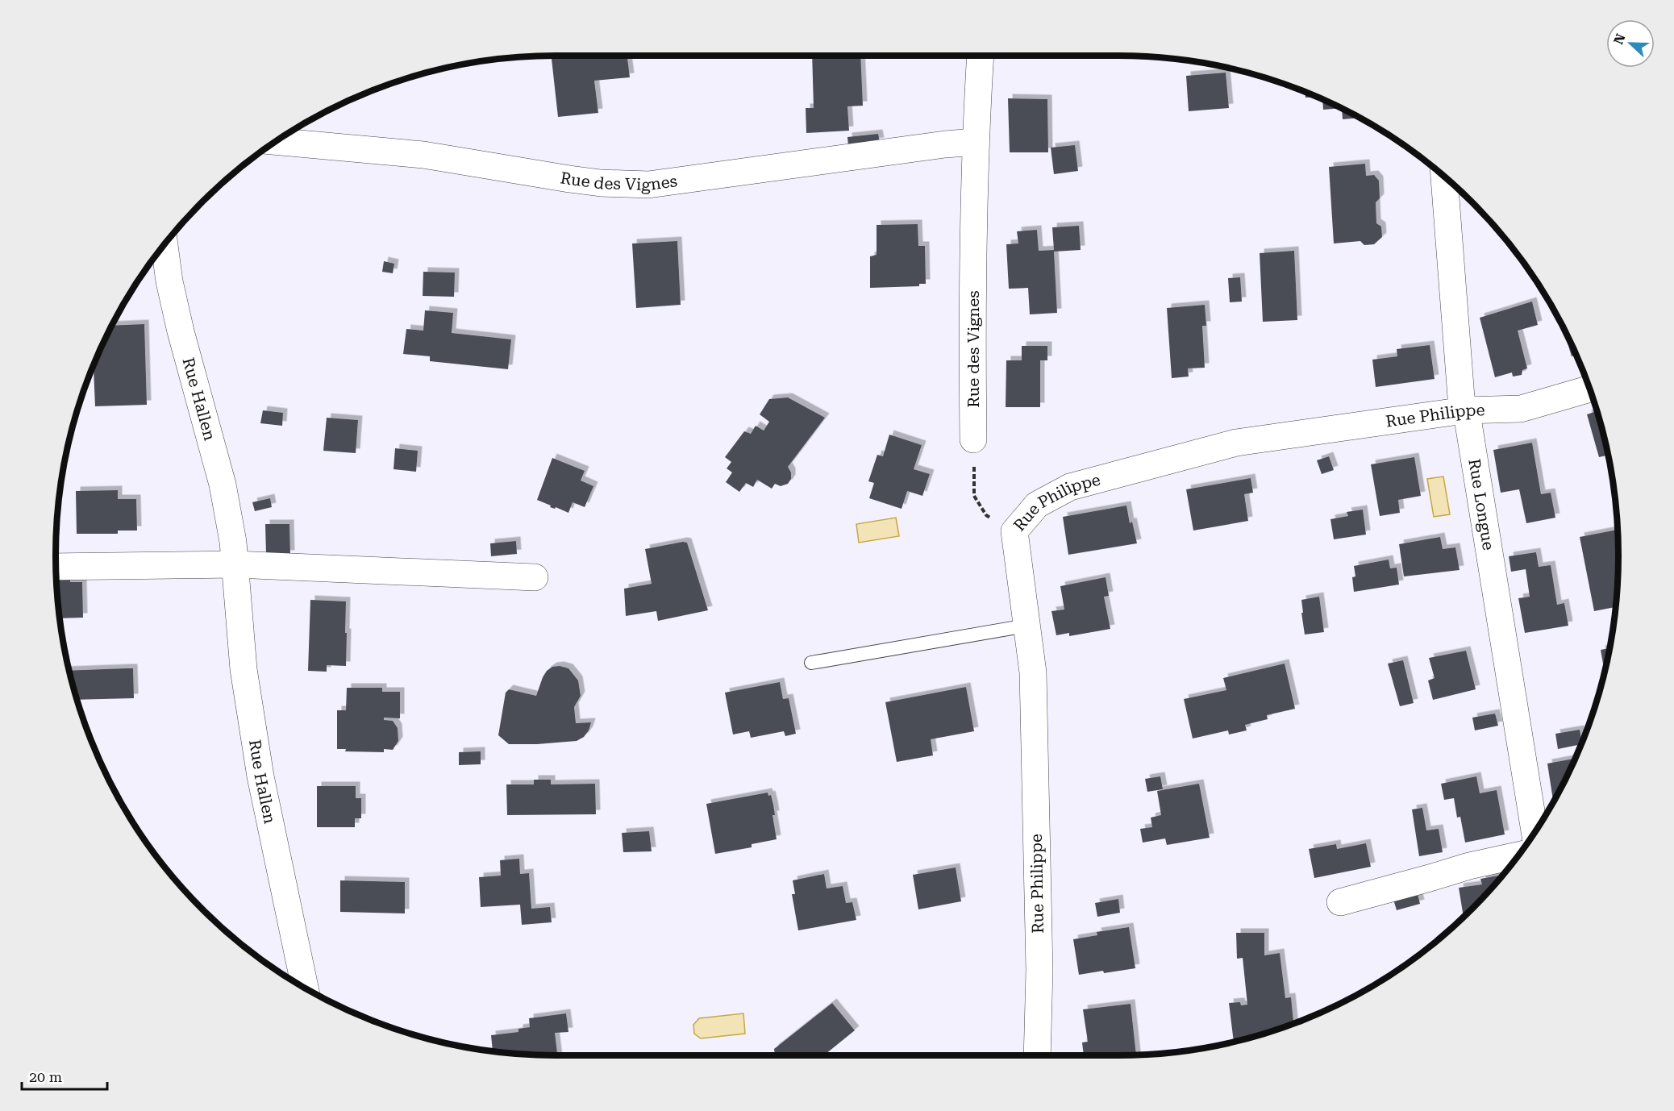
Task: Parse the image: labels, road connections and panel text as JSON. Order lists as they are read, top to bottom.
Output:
{
  "streets": {
    "street": [
      "Rue des Vignes",
      "Rue Hallen",
      "Rue Philippe",
      "Rue Longue"
    ]
  },
  "crossings": [
    ["Rue Philippe", "Rue Longue"]
  ],
  "scale_bar": "20 m",
  "north": "left"
}
